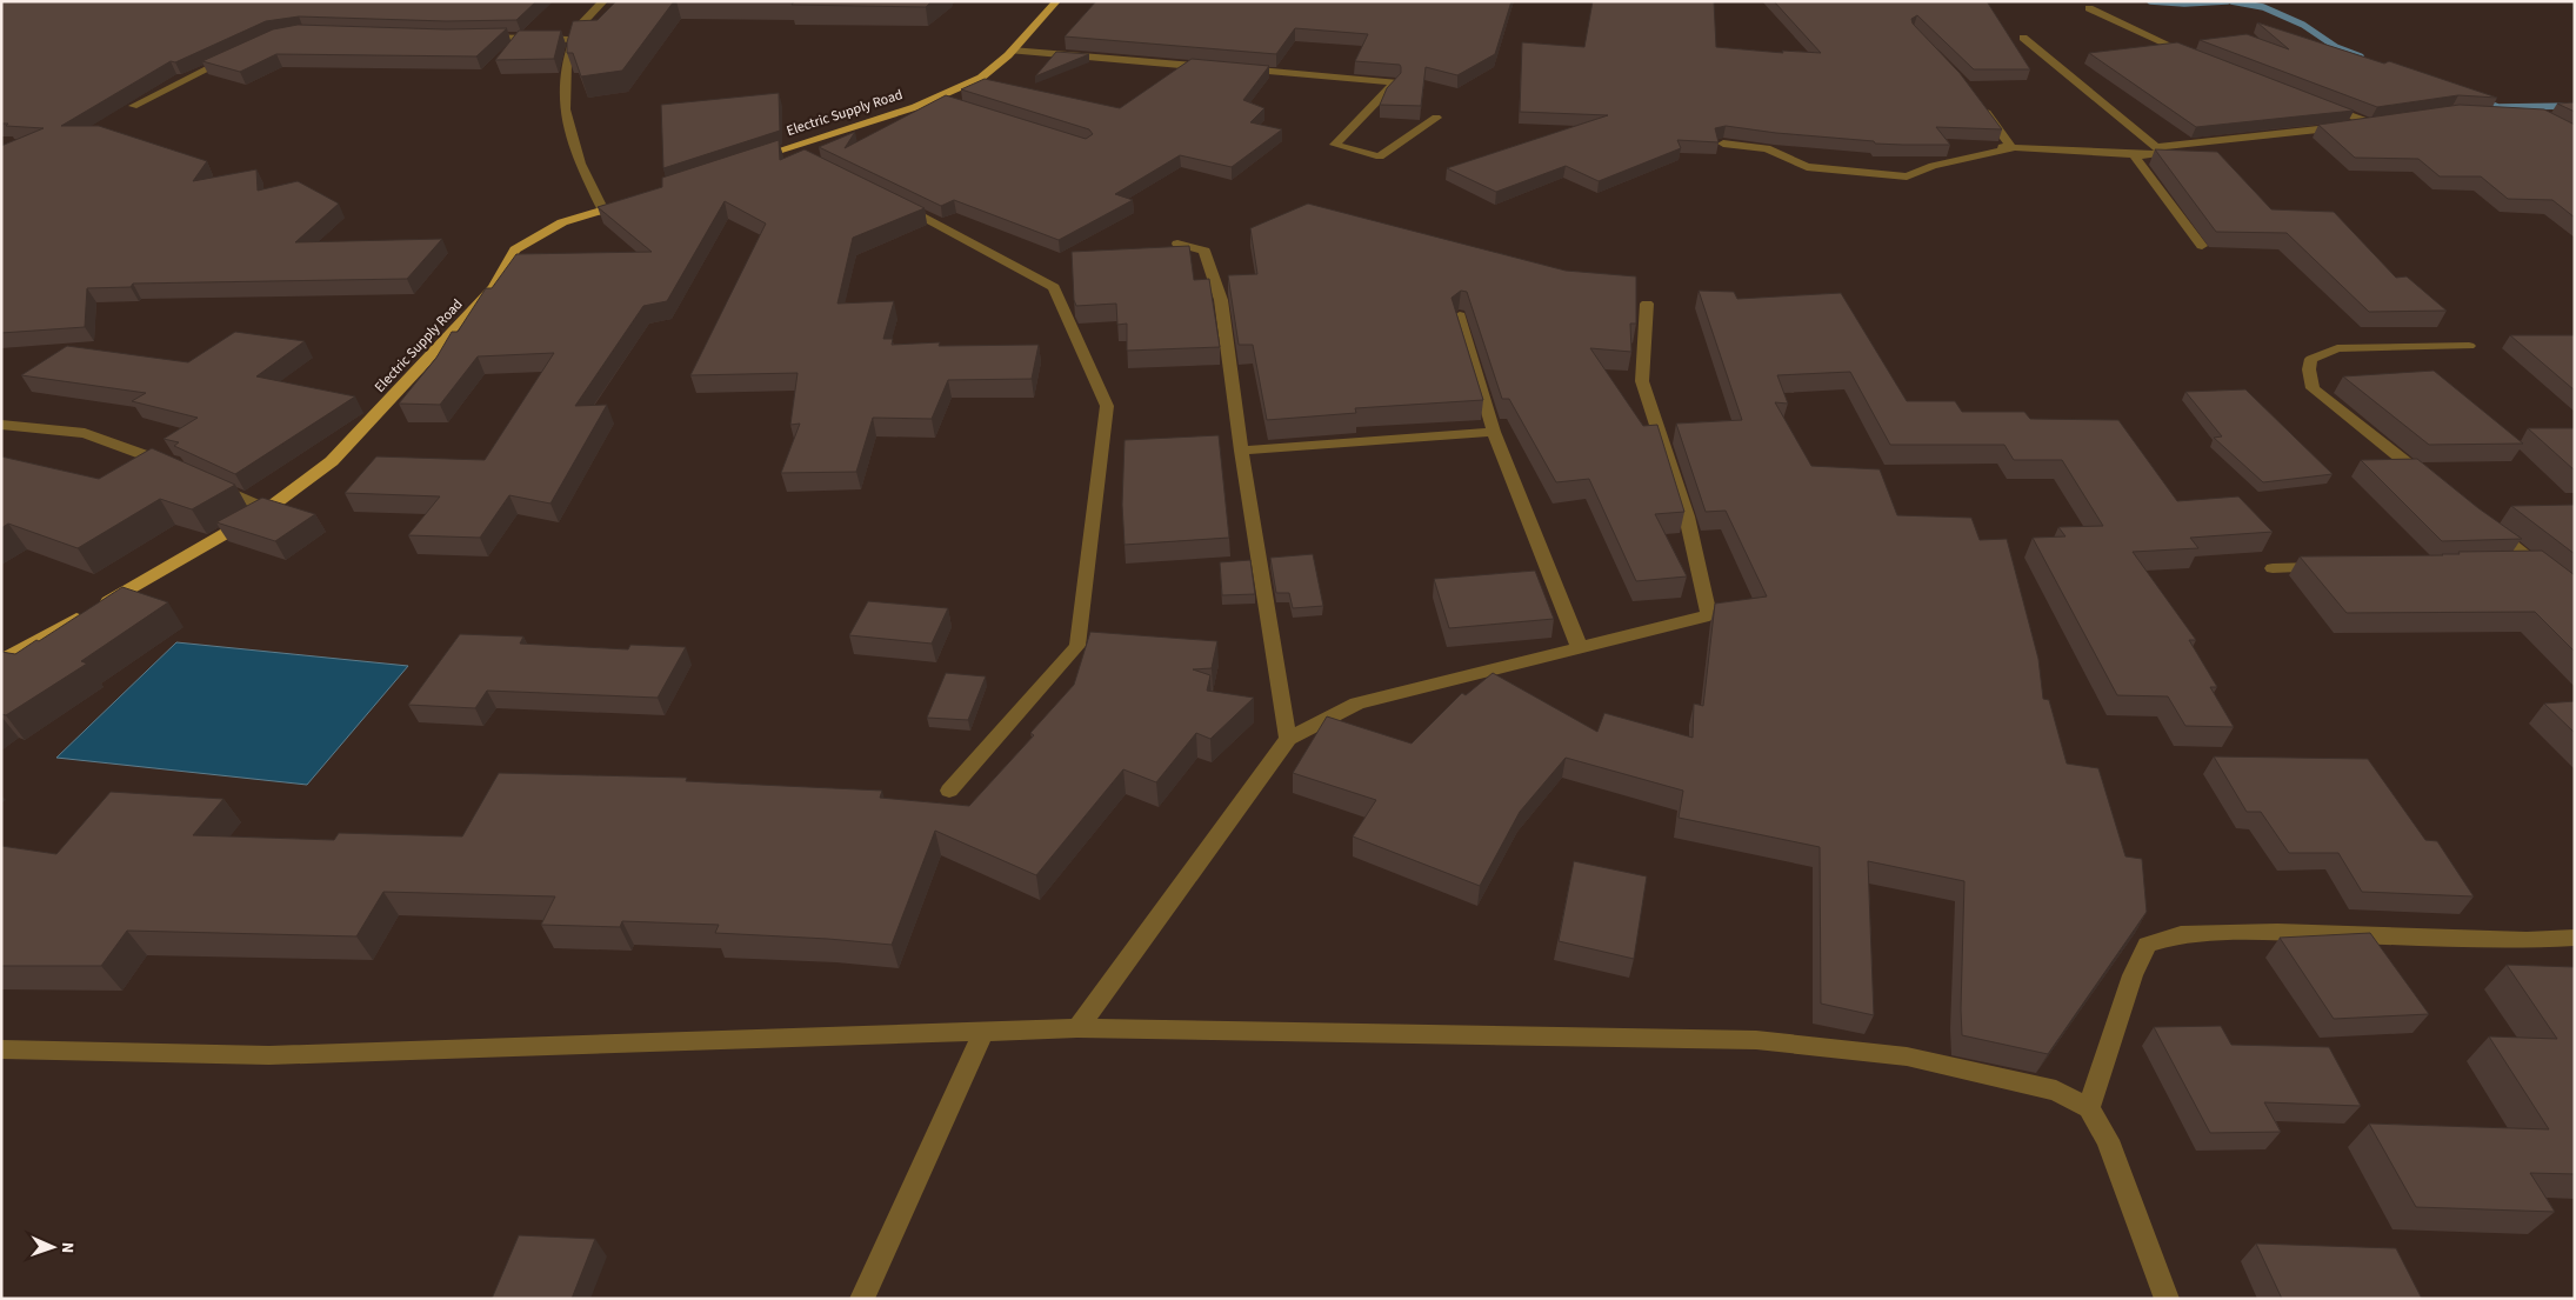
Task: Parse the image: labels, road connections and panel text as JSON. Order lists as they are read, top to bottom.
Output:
{
  "streets": {
    "main road": ["Electric Supply Road"]
  },
  "north": "right"
}
